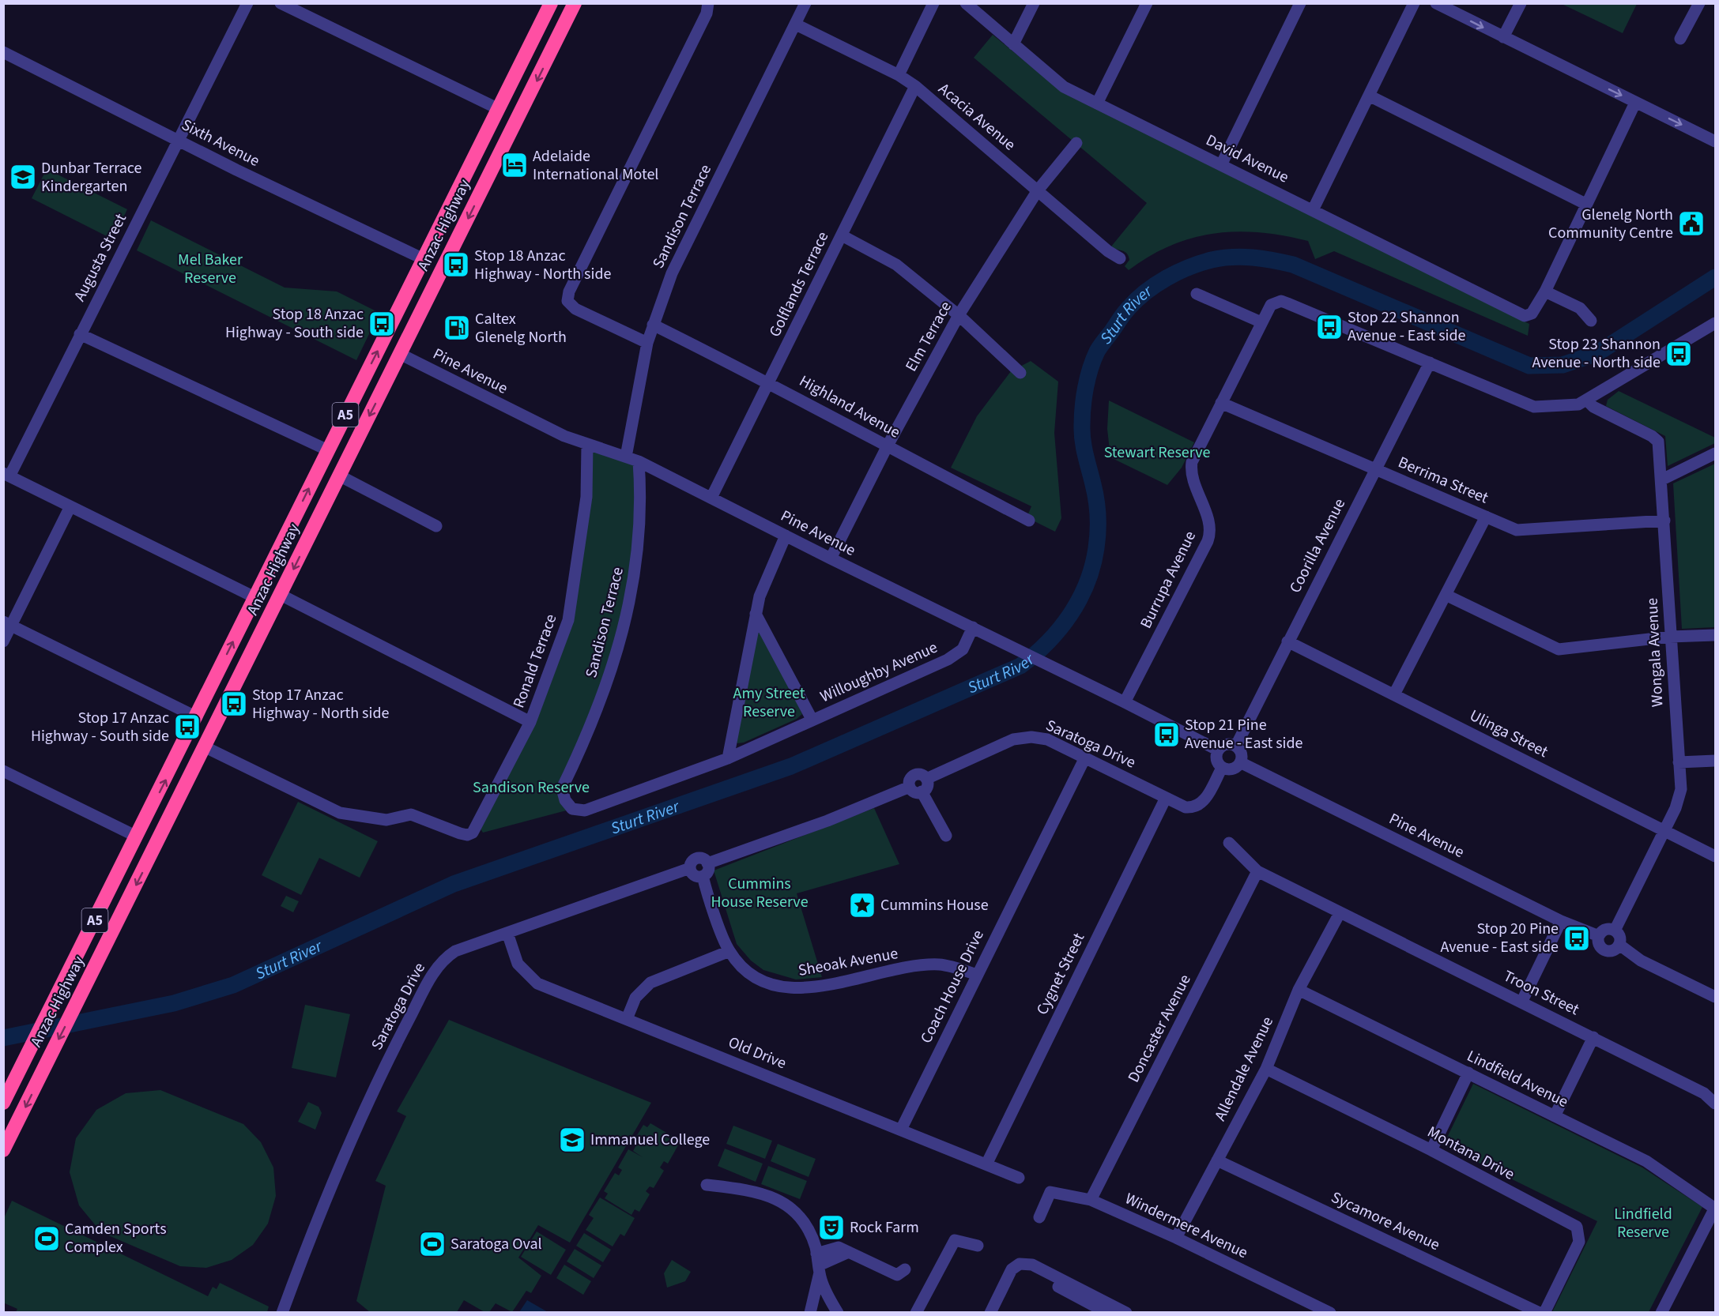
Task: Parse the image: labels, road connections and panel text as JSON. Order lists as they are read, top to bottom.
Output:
{
  "streets": {
    "highway": ["Anzac Highway", "A5"],
    "street": [
      "Acacia Avenue",
      "Sixth Avenue",
      "David Avenue",
      "Sandison Terrace",
      "Augusta Street",
      "Golflands Terrace",
      "Elm Terrace",
      "Pine Avenue",
      "Highland Avenue",
      "Berrima Street",
      "Coorilla Avenue",
      "Burrupa Avenue",
      "Wongala Avenue",
      "Ronald Terrace",
      "Willoughby Avenue",
      "Ulinga Street",
      "Saratoga Drive",
      "Sheoak Avenue",
      "Cygnet Street",
      "Coach House Drive",
      "Troon Street",
      "Doncaster Avenue",
      "Old Drive",
      "Allendale Avenue",
      "Lindfield Avenue",
      "Montana Drive",
      "Sycamore Avenue",
      "Windermere Avenue"
    ]
  },
  "crossings": [
    ["Acacia Avenue", "Sandison Terrace"],
    ["Acacia Avenue", "Golflands Terrace"],
    ["Acacia Avenue", "Elm Terrace"],
    ["Sixth Avenue", "Anzac Highway"],
    ["Sixth Avenue", "Augusta Street"],
    ["Sandison Terrace", "Pine Avenue"],
    ["Sandison Terrace", "Highland Avenue"],
    ["Sandison Terrace", "Willoughby Avenue"],
    ["Anzac Highway", "Pine Avenue"],
    ["Anzac Highway", "Ronald Terrace"],
    ["Golflands Terrace", "Pine Avenue"],
    ["Golflands Terrace", "Highland Avenue"],
    ["Elm Terrace", "Pine Avenue"],
    ["Elm Terrace", "Highland Avenue"],
    ["Pine Avenue", "Coorilla Avenue"],
    ["Pine Avenue", "Burrupa Avenue"],
    ["Pine Avenue", "Wongala Avenue"],
    ["Pine Avenue", "Ronald Terrace"],
    ["Pine Avenue", "Willoughby Avenue"],
    ["Pine Avenue", "Saratoga Drive"],
    ["Berrima Street", "Coorilla Avenue"],
    ["Berrima Street", "Burrupa Avenue"],
    ["Berrima Street", "Wongala Avenue"],
    ["Coorilla Avenue", "Burrupa Avenue"],
    ["Coorilla Avenue", "Ulinga Street"],
    ["Coorilla Avenue", "Saratoga Drive"],
    ["Wongala Avenue", "Ulinga Street"],
    ["Saratoga Drive", "Sheoak Avenue"],
    ["Saratoga Drive", "Cygnet Street"],
    ["Saratoga Drive", "Coach House Drive"],
    ["Saratoga Drive", "Old Drive"],
    ["Sheoak Avenue", "Coach House Drive"],
    ["Cygnet Street", "Old Drive"],
    ["Coach House Drive", "Old Drive"],
    ["Troon Street", "Doncaster Avenue"],
    ["Troon Street", "Allendale Avenue"],
    ["Doncaster Avenue", "Windermere Avenue"],
    ["Allendale Avenue", "Lindfield Avenue"],
    ["Allendale Avenue", "Montana Drive"],
    ["Allendale Avenue", "Sycamore Avenue"],
    ["Allendale Avenue", "Windermere Avenue"]
  ],
  "water": ["Sturt River"],
  "parks": [
    "Mel Baker Reserve",
    "Stewart Reserve",
    "Amy Street Reserve",
    "Sandison Reserve",
    "Cummins House Reserve",
    "Lindfield Reserve"
  ],
  "places": {
    "hotel": ["Adelaide International Motel"],
    "school or university": ["Dunbar Terrace Kindergarten", "Immanuel College"],
    "public building": ["Glenelg North Community Centre"],
    "bus stop": [
      "Stop 18 Anzac Highway - North side",
      "Stop 18 Anzac Highway - South side",
      "Stop 22 Shannon Avenue - East side",
      "Stop 23 Shannon Avenue - North side",
      "Stop 17 Anzac Highway - North side",
      "Stop 17 Anzac Highway - South side",
      "Stop 21 Pine Avenue - East side",
      "Stop 20 Pine Avenue - East side"
    ],
    "fuel station": ["Caltex Glenelg North"],
    "place": ["Cummins House"],
    "theatre": ["Rock Farm"],
    "sports": ["Camden Sports Complex", "Saratoga Oval"]
  }
}
